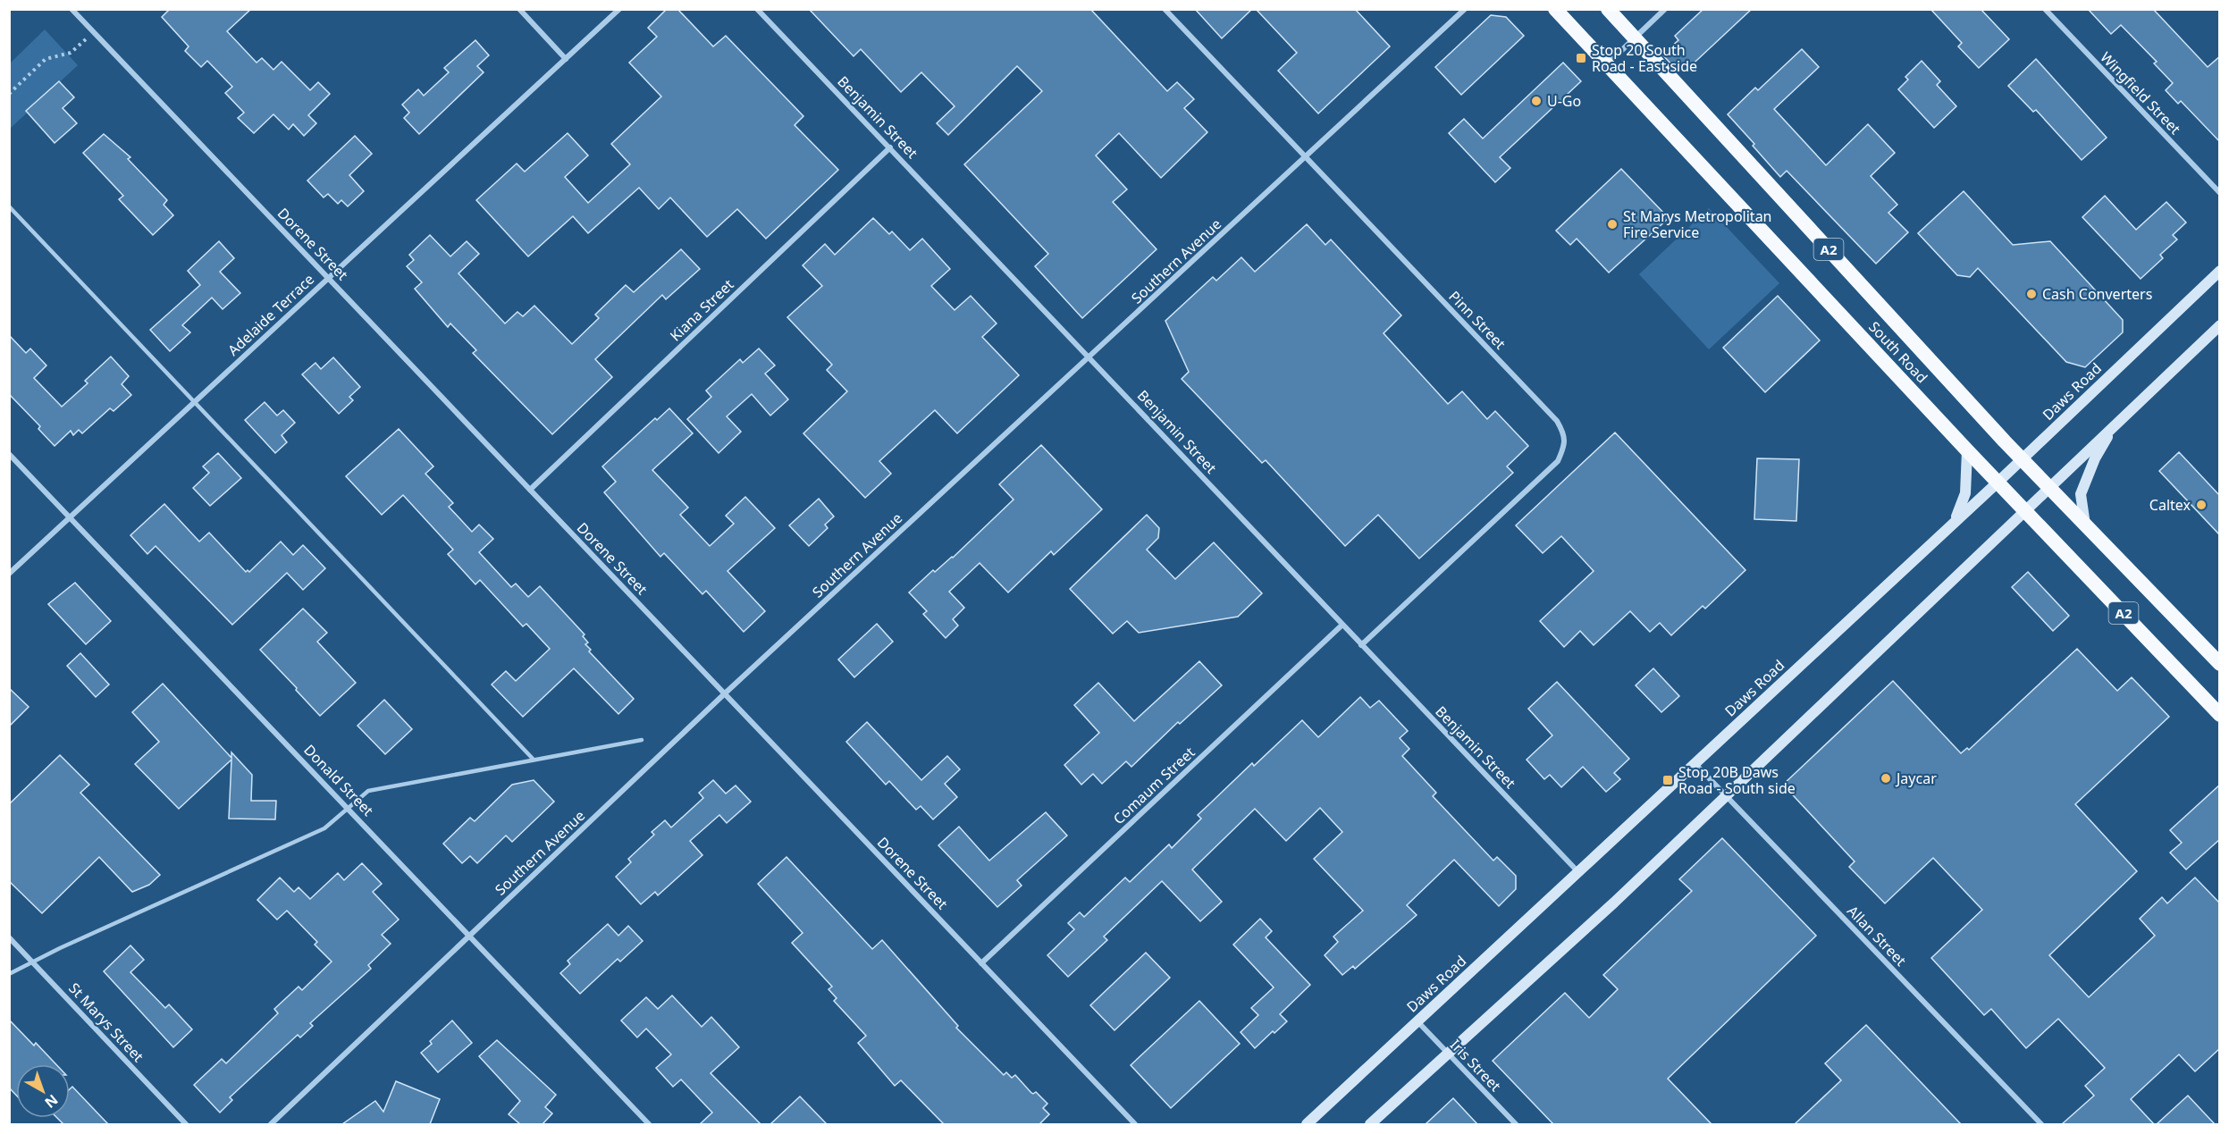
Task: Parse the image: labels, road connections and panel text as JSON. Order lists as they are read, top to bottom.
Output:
{
  "streets": {
    "highway": ["A2", "South Road"],
    "main road": ["Daws Road"],
    "street": [
      "Wingfield Street",
      "Benjamin Street",
      "Dorene Street",
      "Southern Avenue",
      "Kiana Street",
      "Adelaide Terrace",
      "Pinn Street",
      "Donald Street",
      "Comaum Street",
      "Allan Street",
      "St Marys Street",
      "Iris Street"
    ]
  },
  "crossings": [
    ["Benjamin Street", "Southern Avenue"],
    ["Benjamin Street", "Kiana Street"],
    ["Benjamin Street", "Pinn Street"],
    ["Benjamin Street", "Daws Road"],
    ["Benjamin Street", "Comaum Street"],
    ["Dorene Street", "Southern Avenue"],
    ["Dorene Street", "Kiana Street"],
    ["Dorene Street", "Adelaide Terrace"],
    ["Dorene Street", "Comaum Street"],
    ["Southern Avenue", "Pinn Street"],
    ["Southern Avenue", "Donald Street"],
    ["Adelaide Terrace", "Donald Street"],
    ["South Road", "Daws Road"],
    ["Daws Road", "Allan Street"],
    ["Daws Road", "Iris Street"]
  ],
  "places": {
    "transit": ["Stop 20 South Road - East side", "Stop 20B Daws Road - South side"],
    "other": [
      "U-Go",
      "St Marys Metropolitan Fire Service",
      "Cash Converters",
      "Caltex",
      "Jaycar"
    ]
  },
  "north": "bottom right"
}
